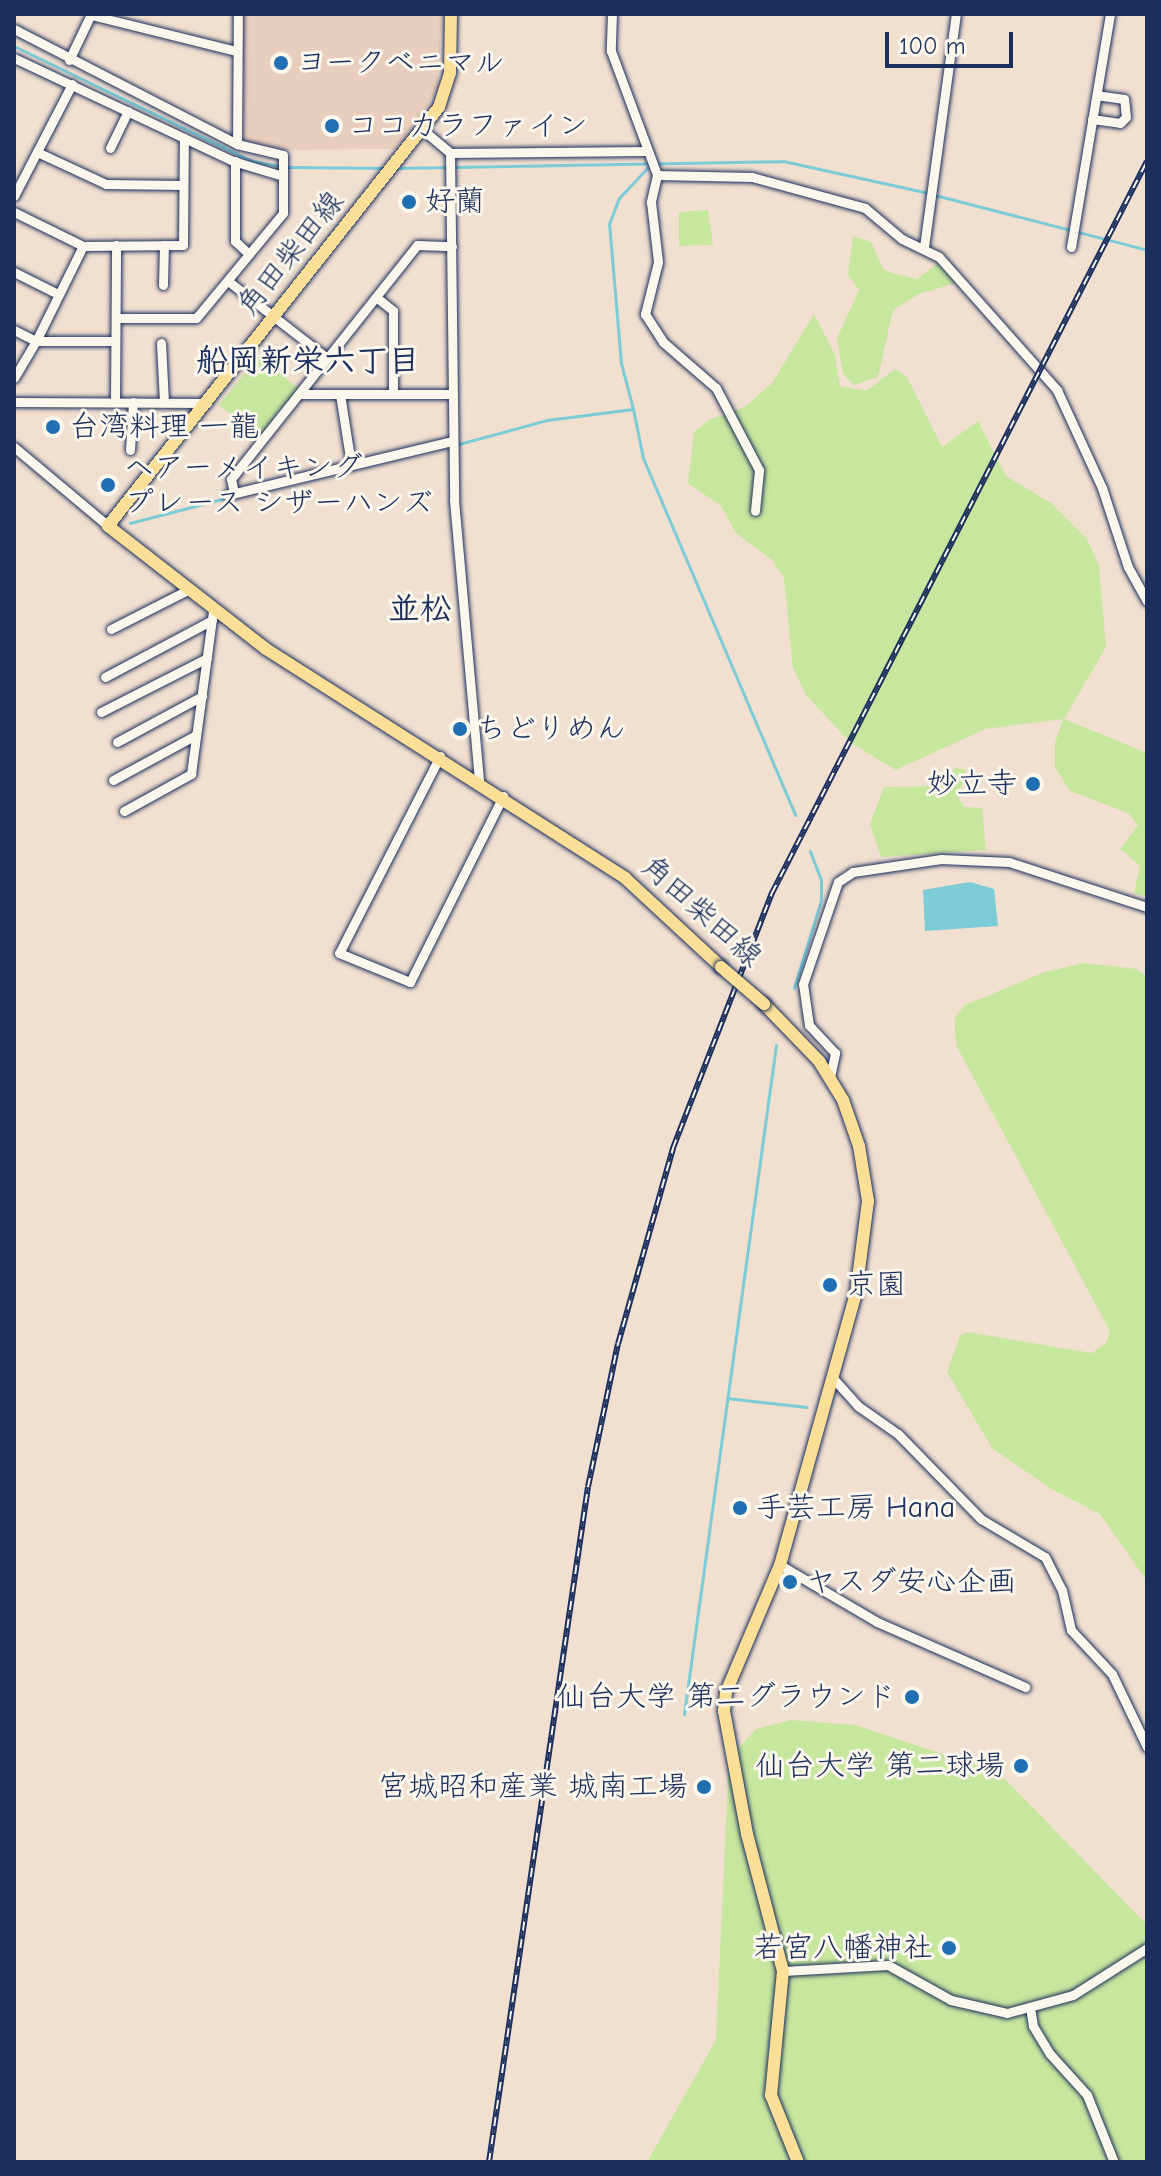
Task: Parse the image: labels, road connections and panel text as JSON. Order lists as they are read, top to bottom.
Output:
{
  "streets": {
    "main road": ["角田柴田線"]
  },
  "districts": ["船岡新栄六丁目", "並松"],
  "places": [
    "ヨークベニマル",
    "ココカラファイン",
    "好蘭",
    "台湾料理 一龍",
    "ヘアーメイキング プレース シザーハンズ",
    "ちどりめん",
    "妙立寺",
    "京園",
    "手芸工房 Hana",
    "ヤスダ安心企画",
    "仙台大学 第二グラウンド",
    "仙台大学 第二球場",
    "宮城昭和産業 城南工場",
    "若宮八幡神社"
  ],
  "scale_bar": "100 m"
}
